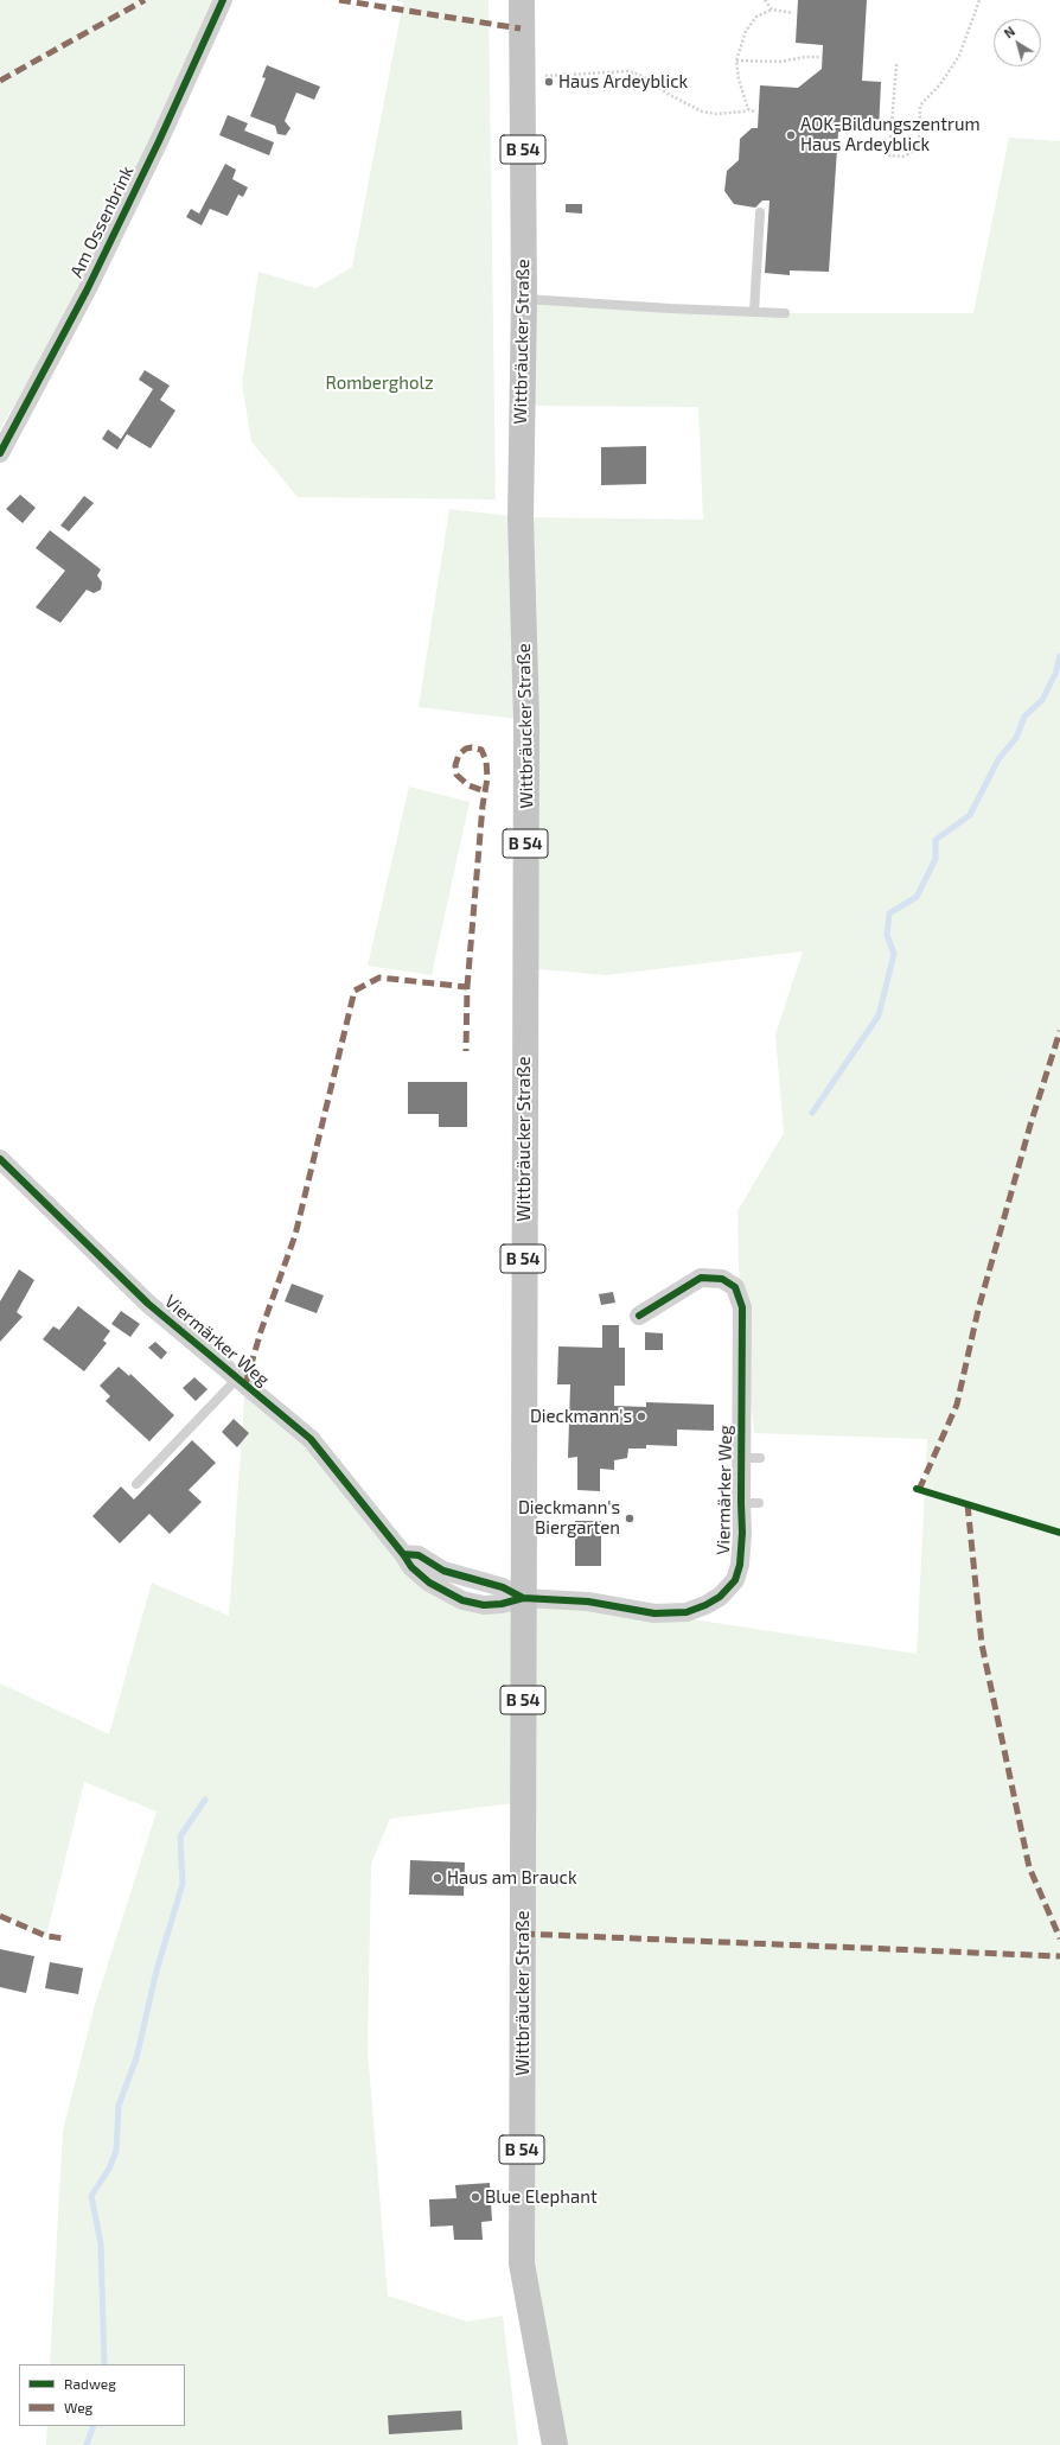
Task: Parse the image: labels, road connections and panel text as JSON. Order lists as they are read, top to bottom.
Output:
{
  "streets": {
    "main road": ["B 54", "Wittbräucker Straße"],
    "street": ["Am Ossenbrink", "Viermärker Weg"]
  },
  "crossings": [
    ["Wittbräucker Straße", "Viermärker Weg"]
  ],
  "parks": ["Rombergholz"],
  "places": [
    "Haus Ardeyblick",
    "AOK-Bildungszentrum Haus Ardeyblick",
    "Dieckmann's",
    "Dieckmann's Biergarten",
    "Haus am Brauck",
    "Blue Elephant"
  ],
  "legend": ["Radweg", "Weg"],
  "north": "top left"
}
